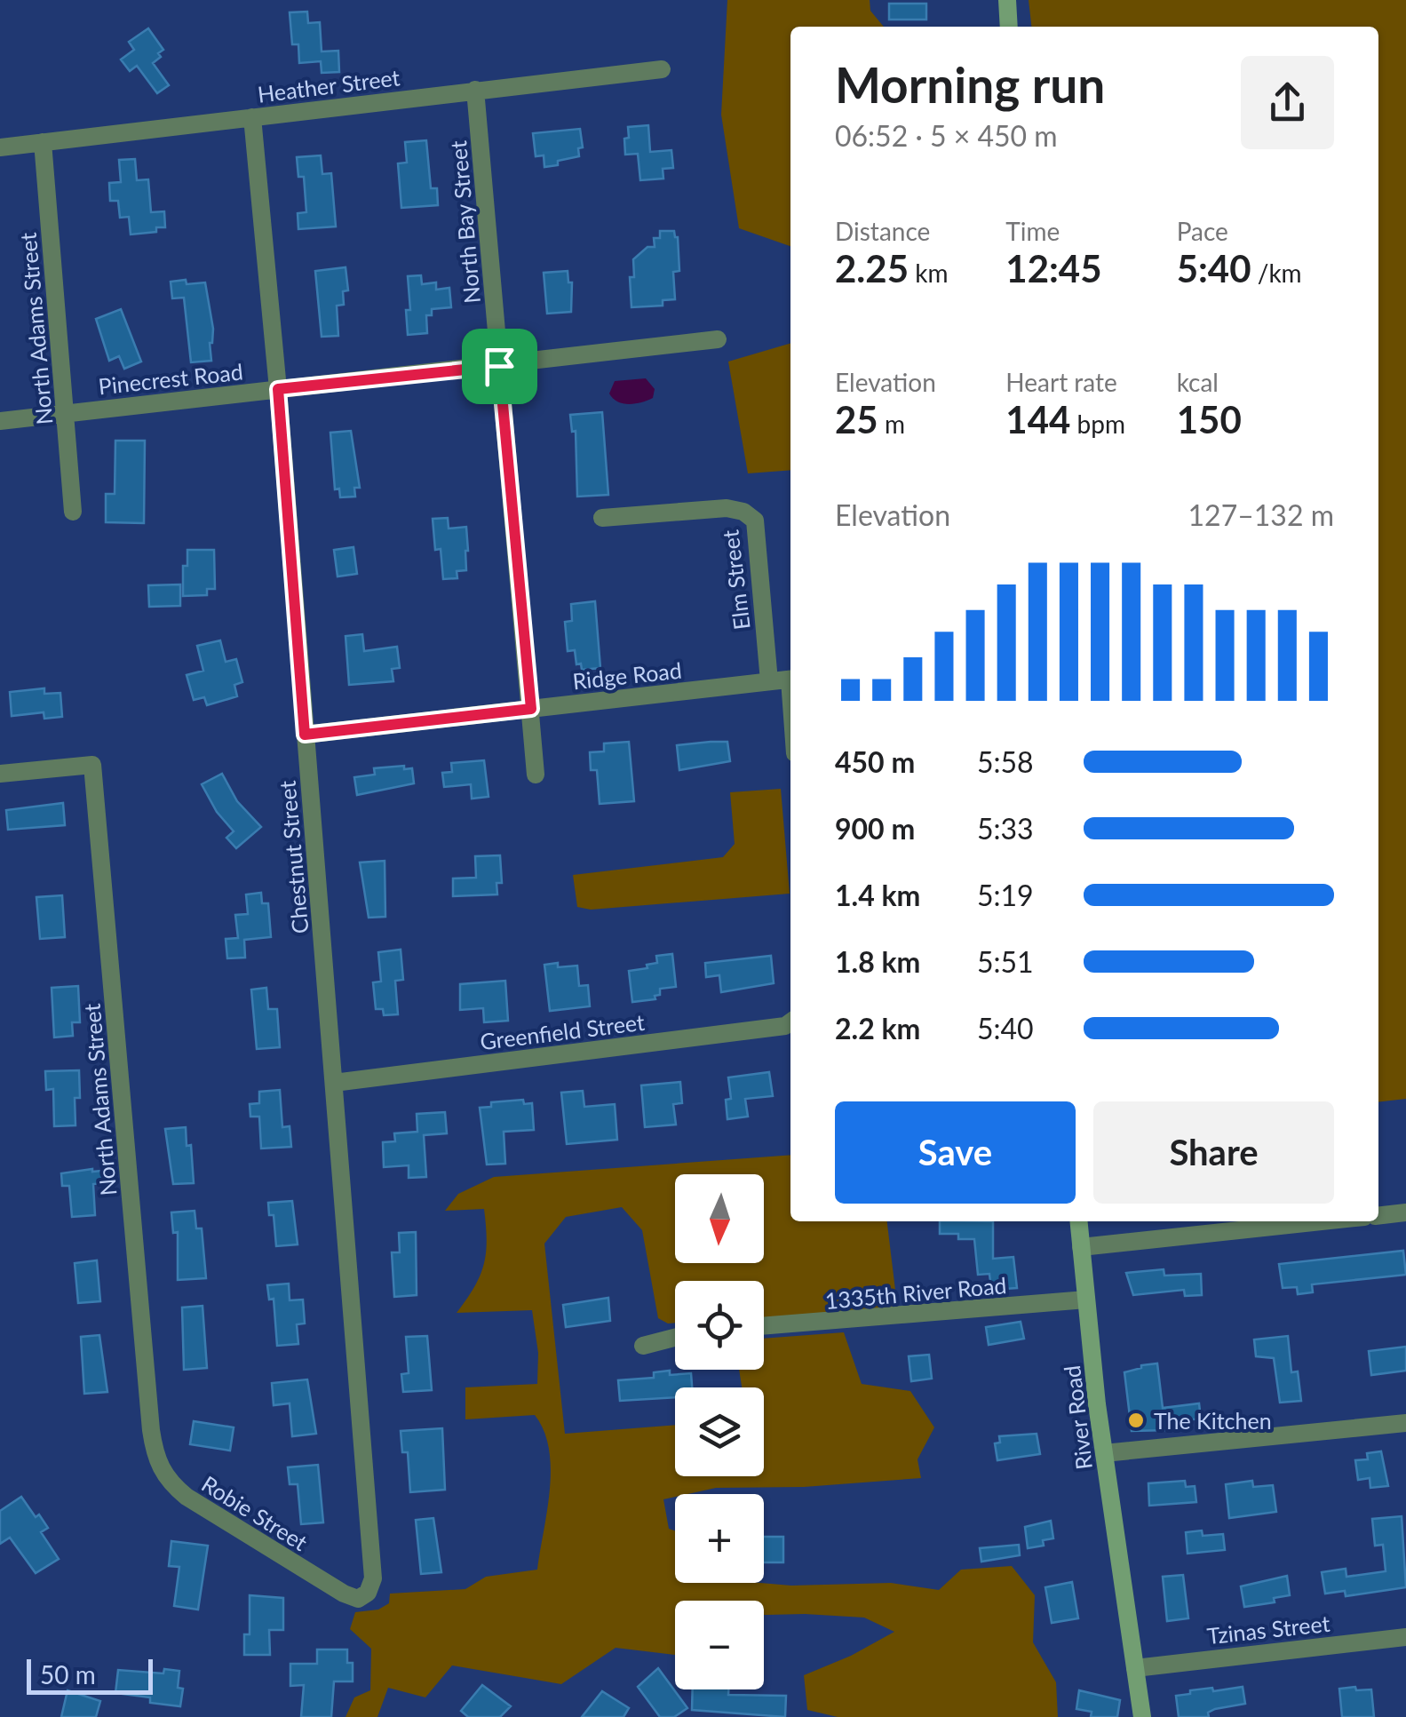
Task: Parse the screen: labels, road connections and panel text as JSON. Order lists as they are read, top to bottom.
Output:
{
  "streets": {
    "street": [
      "Heather Street",
      "North Bay Street",
      "North Adams Street",
      "Pinecrest Road",
      "Elm Street",
      "Ridge Road",
      "Chestnut Street",
      "Greenfield Street",
      "1335th River Road",
      "River Road",
      "Robie Street",
      "Tzinas Street"
    ]
  },
  "crossings": [
    ["Heather Street", "North Bay Street"],
    ["Heather Street", "North Adams Street"],
    ["Heather Street", "Chestnut Street"],
    ["North Bay Street", "Pinecrest Road"],
    ["North Bay Street", "Ridge Road"],
    ["North Adams Street", "Pinecrest Road"],
    ["North Adams Street", "Robie Street"],
    ["Pinecrest Road", "Chestnut Street"],
    ["Elm Street", "Ridge Road"],
    ["Ridge Road", "Chestnut Street"],
    ["Chestnut Street", "Greenfield Street"],
    ["Chestnut Street", "Robie Street"],
    ["1335th River Road", "River Road"],
    ["River Road", "Tzinas Street"]
  ],
  "places": ["The Kitchen"],
  "scale_bar": "50 m",
  "north": "bottom",
  "page": {
    "heading": ["Morning run", "06:52 · 5 × 450 m"],
    "stats": [
      ["Distance", "2.25 km"],
      ["Time", "12:45"],
      ["Pace", "5:40 /km"],
      ["Elevation", "25 m"],
      ["Heart rate", "144 bpm"],
      ["kcal", "150"]
    ],
    "chart": ["Elevation", "127–132 m"],
    "list": [
      {
        "name": "450 m",
        "note": "5:58"
      },
      {
        "name": "900 m",
        "note": "5:33"
      },
      {
        "name": "1.4 km",
        "note": "5:19"
      },
      {
        "name": "1.8 km",
        "note": "5:51"
      },
      {
        "name": "2.2 km",
        "note": "5:40"
      }
    ],
    "buttons": ["Save", "Share"],
    "map_buttons": ["+", "−"],
    "scale": "50 m"
  }
}
